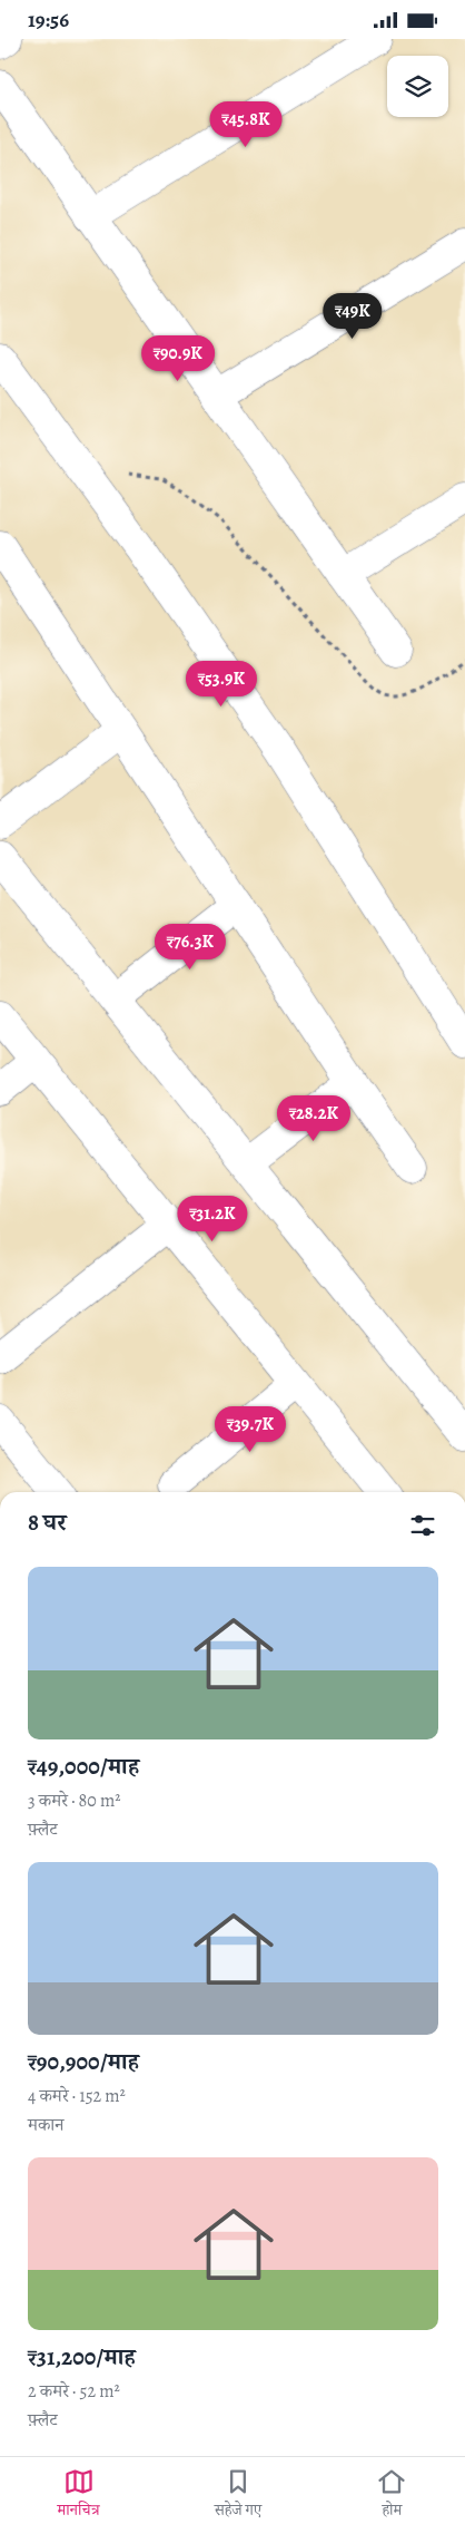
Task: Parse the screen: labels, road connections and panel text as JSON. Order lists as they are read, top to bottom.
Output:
{
  "page": {
    "status": "19:56",
    "price": [
      "₹45.8K",
      "₹49K",
      "₹90.9K",
      "₹53.9K",
      "₹76.3K",
      "₹28.2K",
      "₹31.2K",
      "₹39.7K"
    ],
    "heading": "8 घर",
    "list": [
      {
        "name": "₹49,000/माह",
        "note": "3 कमरे · 80 m² · फ़्लैट"
      },
      {
        "name": "₹90,900/माह",
        "note": "4 कमरे · 152 m² · मकान"
      },
      {
        "name": "₹31,200/माह",
        "note": "2 कमरे · 52 m² · फ़्लैट"
      }
    ],
    "tabs": ["मानचित्र", "सहेजे गए", "होम"]
  }
}
